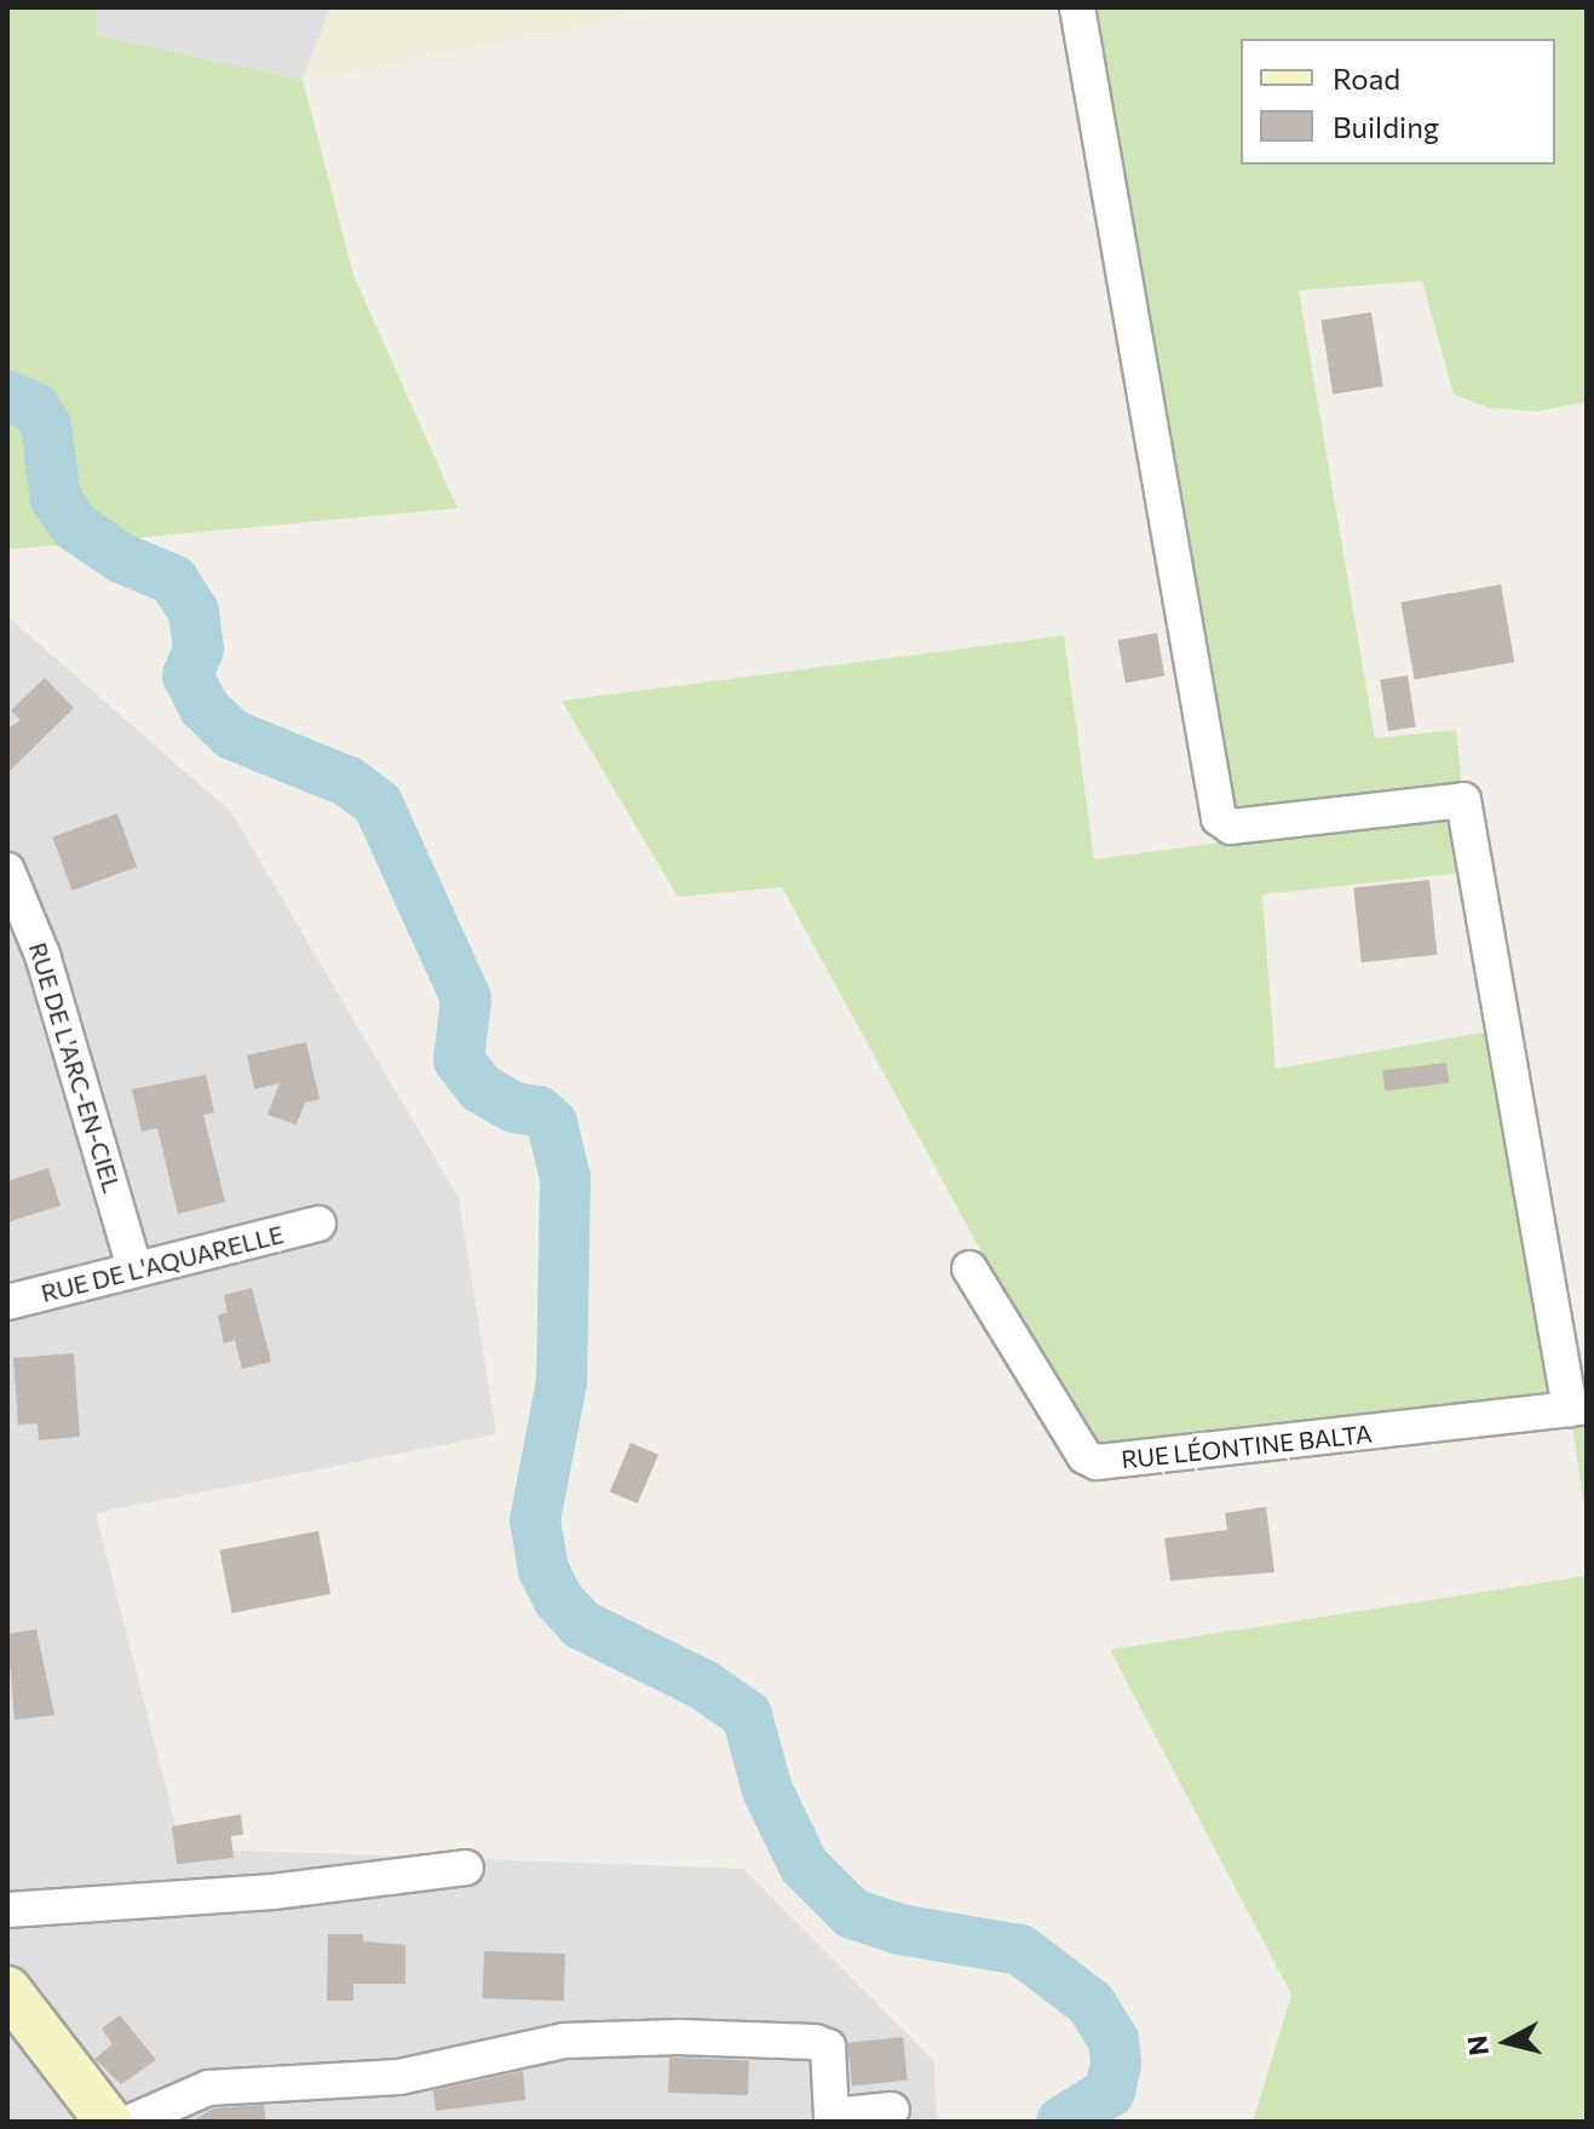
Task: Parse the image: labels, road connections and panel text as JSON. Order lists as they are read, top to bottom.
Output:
{
  "streets": {
    "street": ["RUE DE L'ARC-EN-CIEL", "RUE DE L'AQUARELLE", "RUE LÉONTINE BALTA"]
  },
  "crossings": [
    ["RUE DE L'ARC-EN-CIEL", "RUE DE L'AQUARELLE"]
  ],
  "legend": ["Road", "Building"],
  "north": "left"
}
